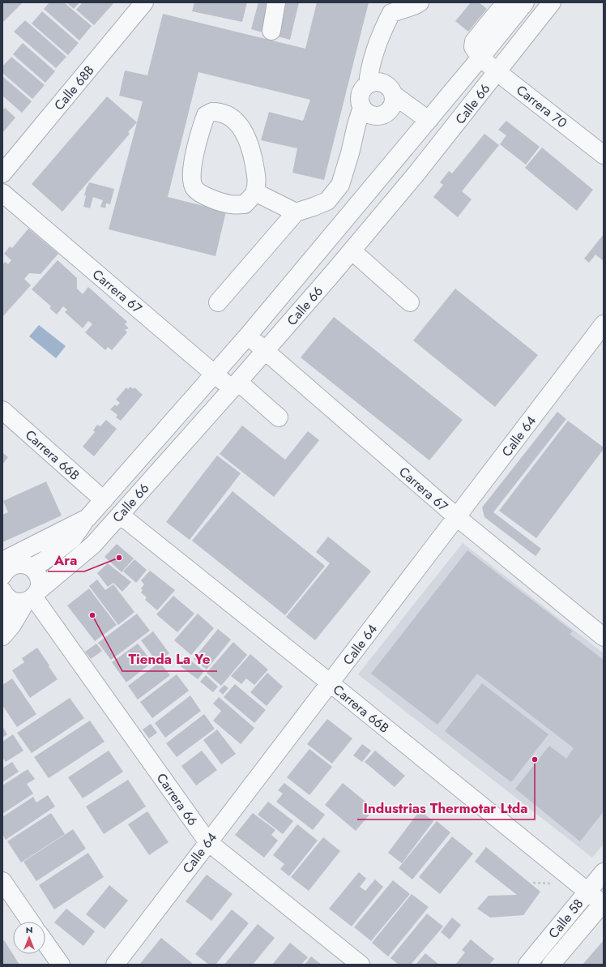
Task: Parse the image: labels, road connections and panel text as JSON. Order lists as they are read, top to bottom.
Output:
{
  "streets": {
    "street": [
      "Calle 68B",
      "Calle 66",
      "Carrera 70",
      "Carrera 67",
      "Calle 64",
      "Carrera 66B",
      "Carrera 66",
      "Calle 58"
    ]
  },
  "crossings": [
    ["Calle 66", "Carrera 70"],
    ["Calle 66", "Carrera 67"],
    ["Calle 66", "Carrera 66B"],
    ["Calle 66", "Carrera 66"],
    ["Carrera 67", "Calle 64"],
    ["Calle 64", "Carrera 66B"],
    ["Calle 64", "Carrera 66"],
    ["Carrera 66B", "Calle 58"]
  ],
  "places": ["Ara", "Tienda La Ye", "Industrias Thermotar Ltda"],
  "north": "top"
}
